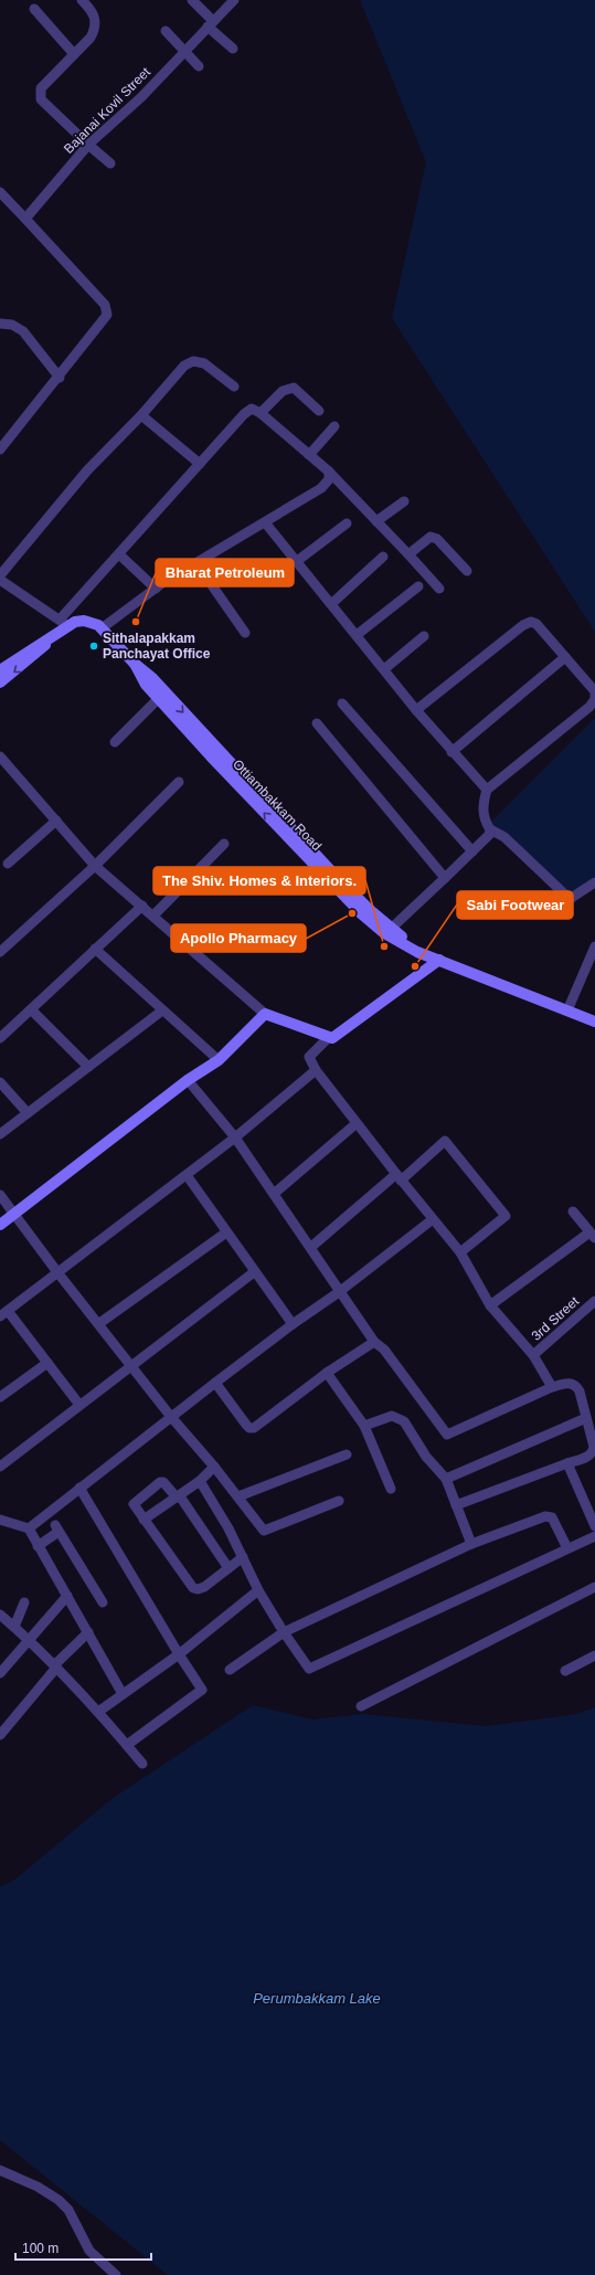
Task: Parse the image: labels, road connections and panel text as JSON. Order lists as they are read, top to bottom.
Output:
{
  "streets": {
    "street": ["Bajanai Kovil Street", "Ottiambakkam Road", "3rd Street"]
  },
  "water": ["Perumbakkam Lake"],
  "places": [
    "Bharat Petroleum",
    "Sithalapakkam Panchayat Office",
    "Apollo Pharmacy",
    "The Shiv. Homes & Interiors.",
    "Sabi Footwear"
  ],
  "scale_bar": "100 m"
}
